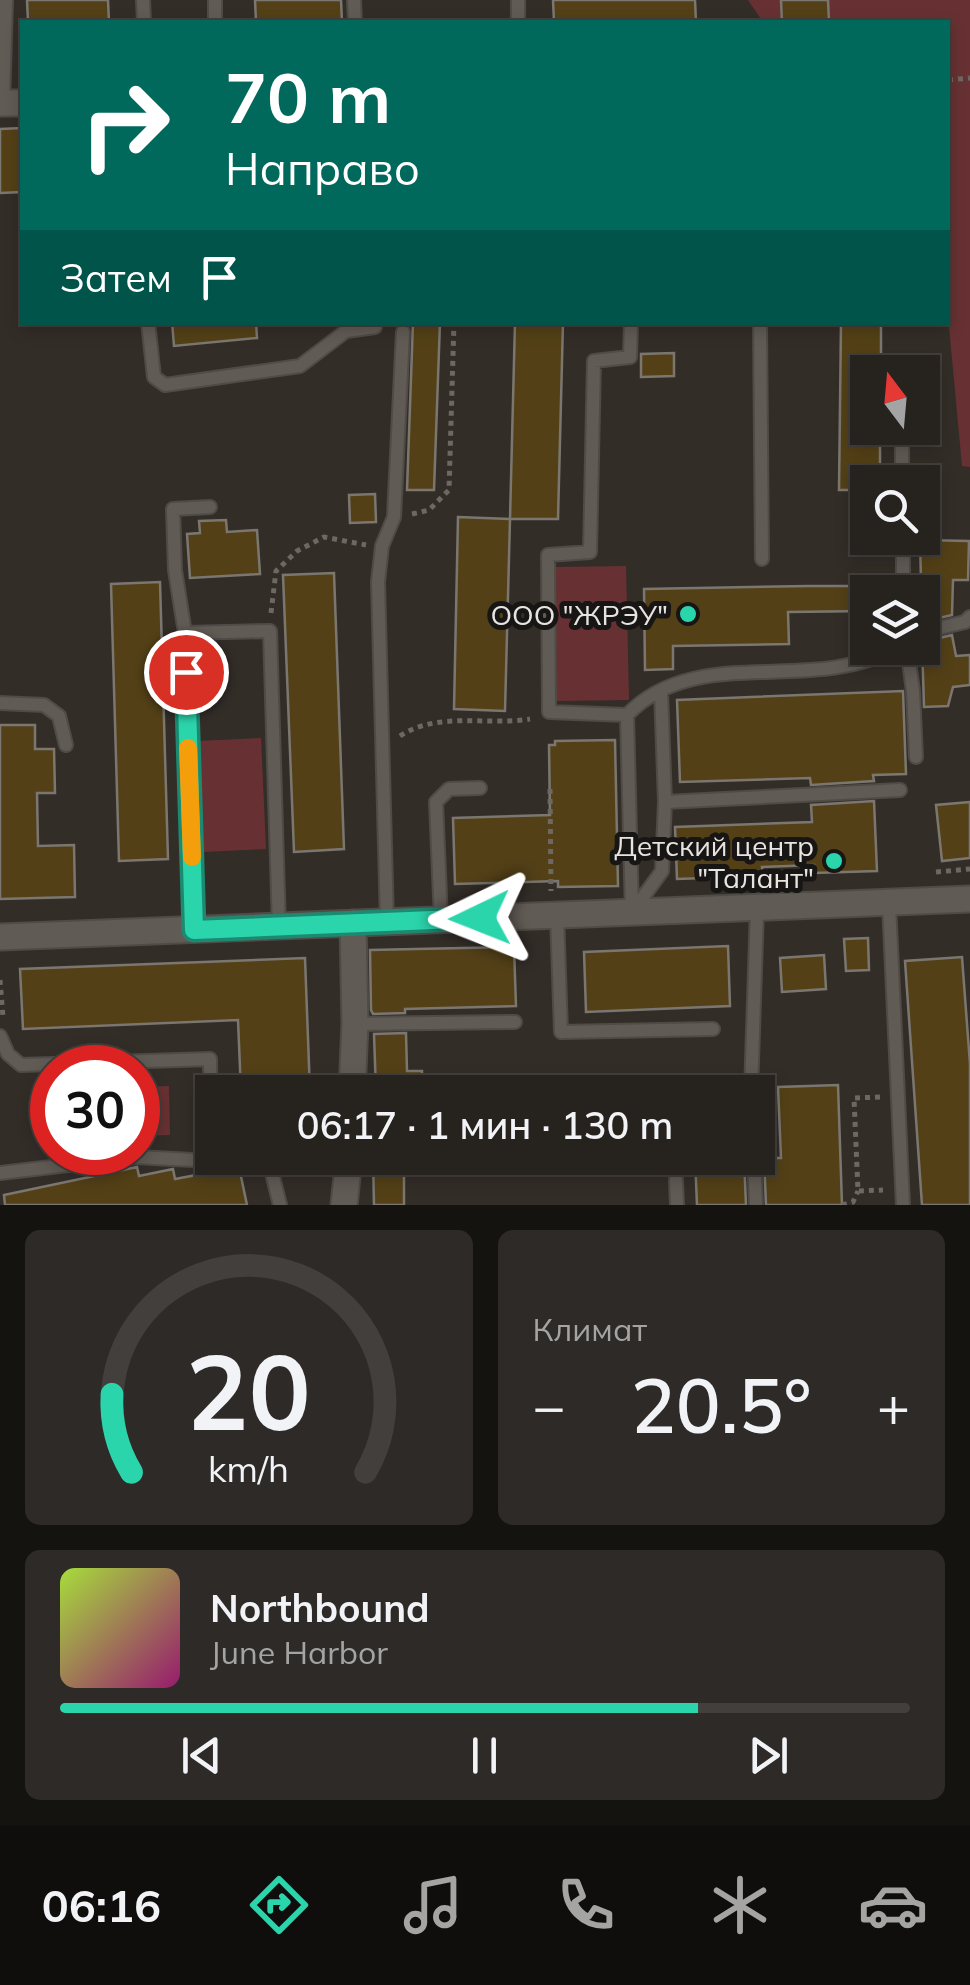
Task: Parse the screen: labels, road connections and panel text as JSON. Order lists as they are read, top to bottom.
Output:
{
  "places": ["ООО \"ЖРЭУ\"", "Детский центр \"Талант\""],
  "north": "top",
  "page": {
    "turn": ["70 m", "Направо"],
    "then": "Затем",
    "limit": "30",
    "trip": "06:17 · 1 мин · 130 m",
    "tile": "Климат",
    "heat": ["−", "20.5°", "+"],
    "song": ["Northbound", "June Harbor"],
    "tabs": "06:16",
    "gauge": ["20", "km/h"]
  }
}
